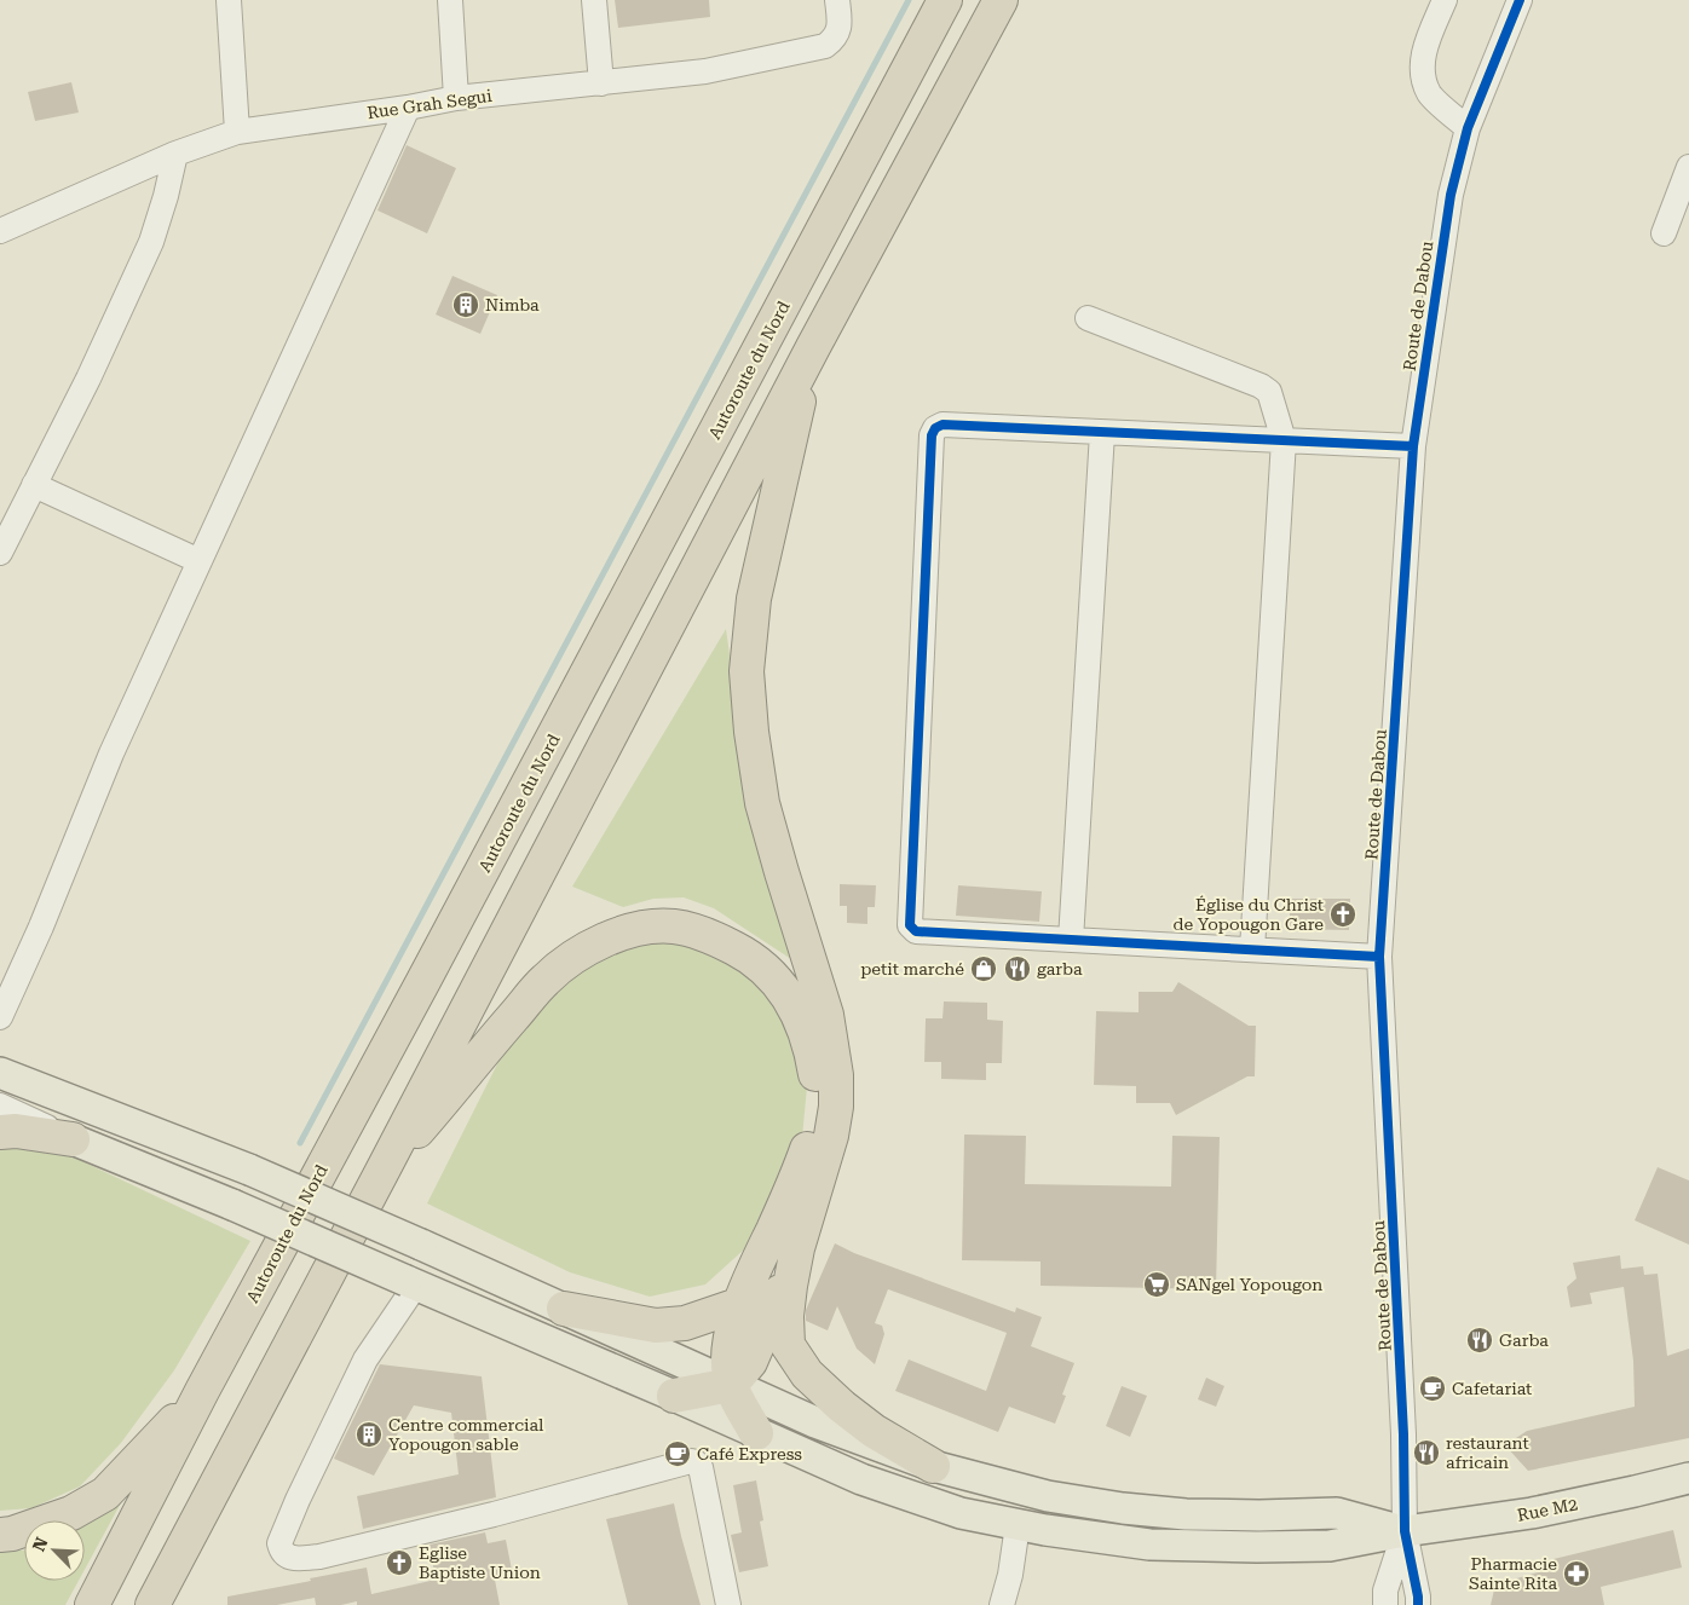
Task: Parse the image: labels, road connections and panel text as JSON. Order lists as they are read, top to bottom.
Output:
{
  "streets": {
    "highway": ["Autoroute du Nord"],
    "main road": ["Rue M2"],
    "street": ["Rue Grah Segui", "Route de Dabou"]
  },
  "crossings": [
    ["Route de Dabou", "Rue M2"]
  ],
  "places": {
    "building": ["Nimba", "Centre commercial Yopougon sable"],
    "church": ["Église du Christ de Yopougon Gare", "Eglise Baptiste Union"],
    "shop": ["petit marché"],
    "restaurant": ["garba", "Garba", "restaurant africain"],
    "supermarket": ["SANgel Yopougon"],
    "cafe": ["Cafetariat", "Café Express"],
    "pharmacy": ["Pharmacie Sainte Rita"]
  },
  "north": "top left"
}
